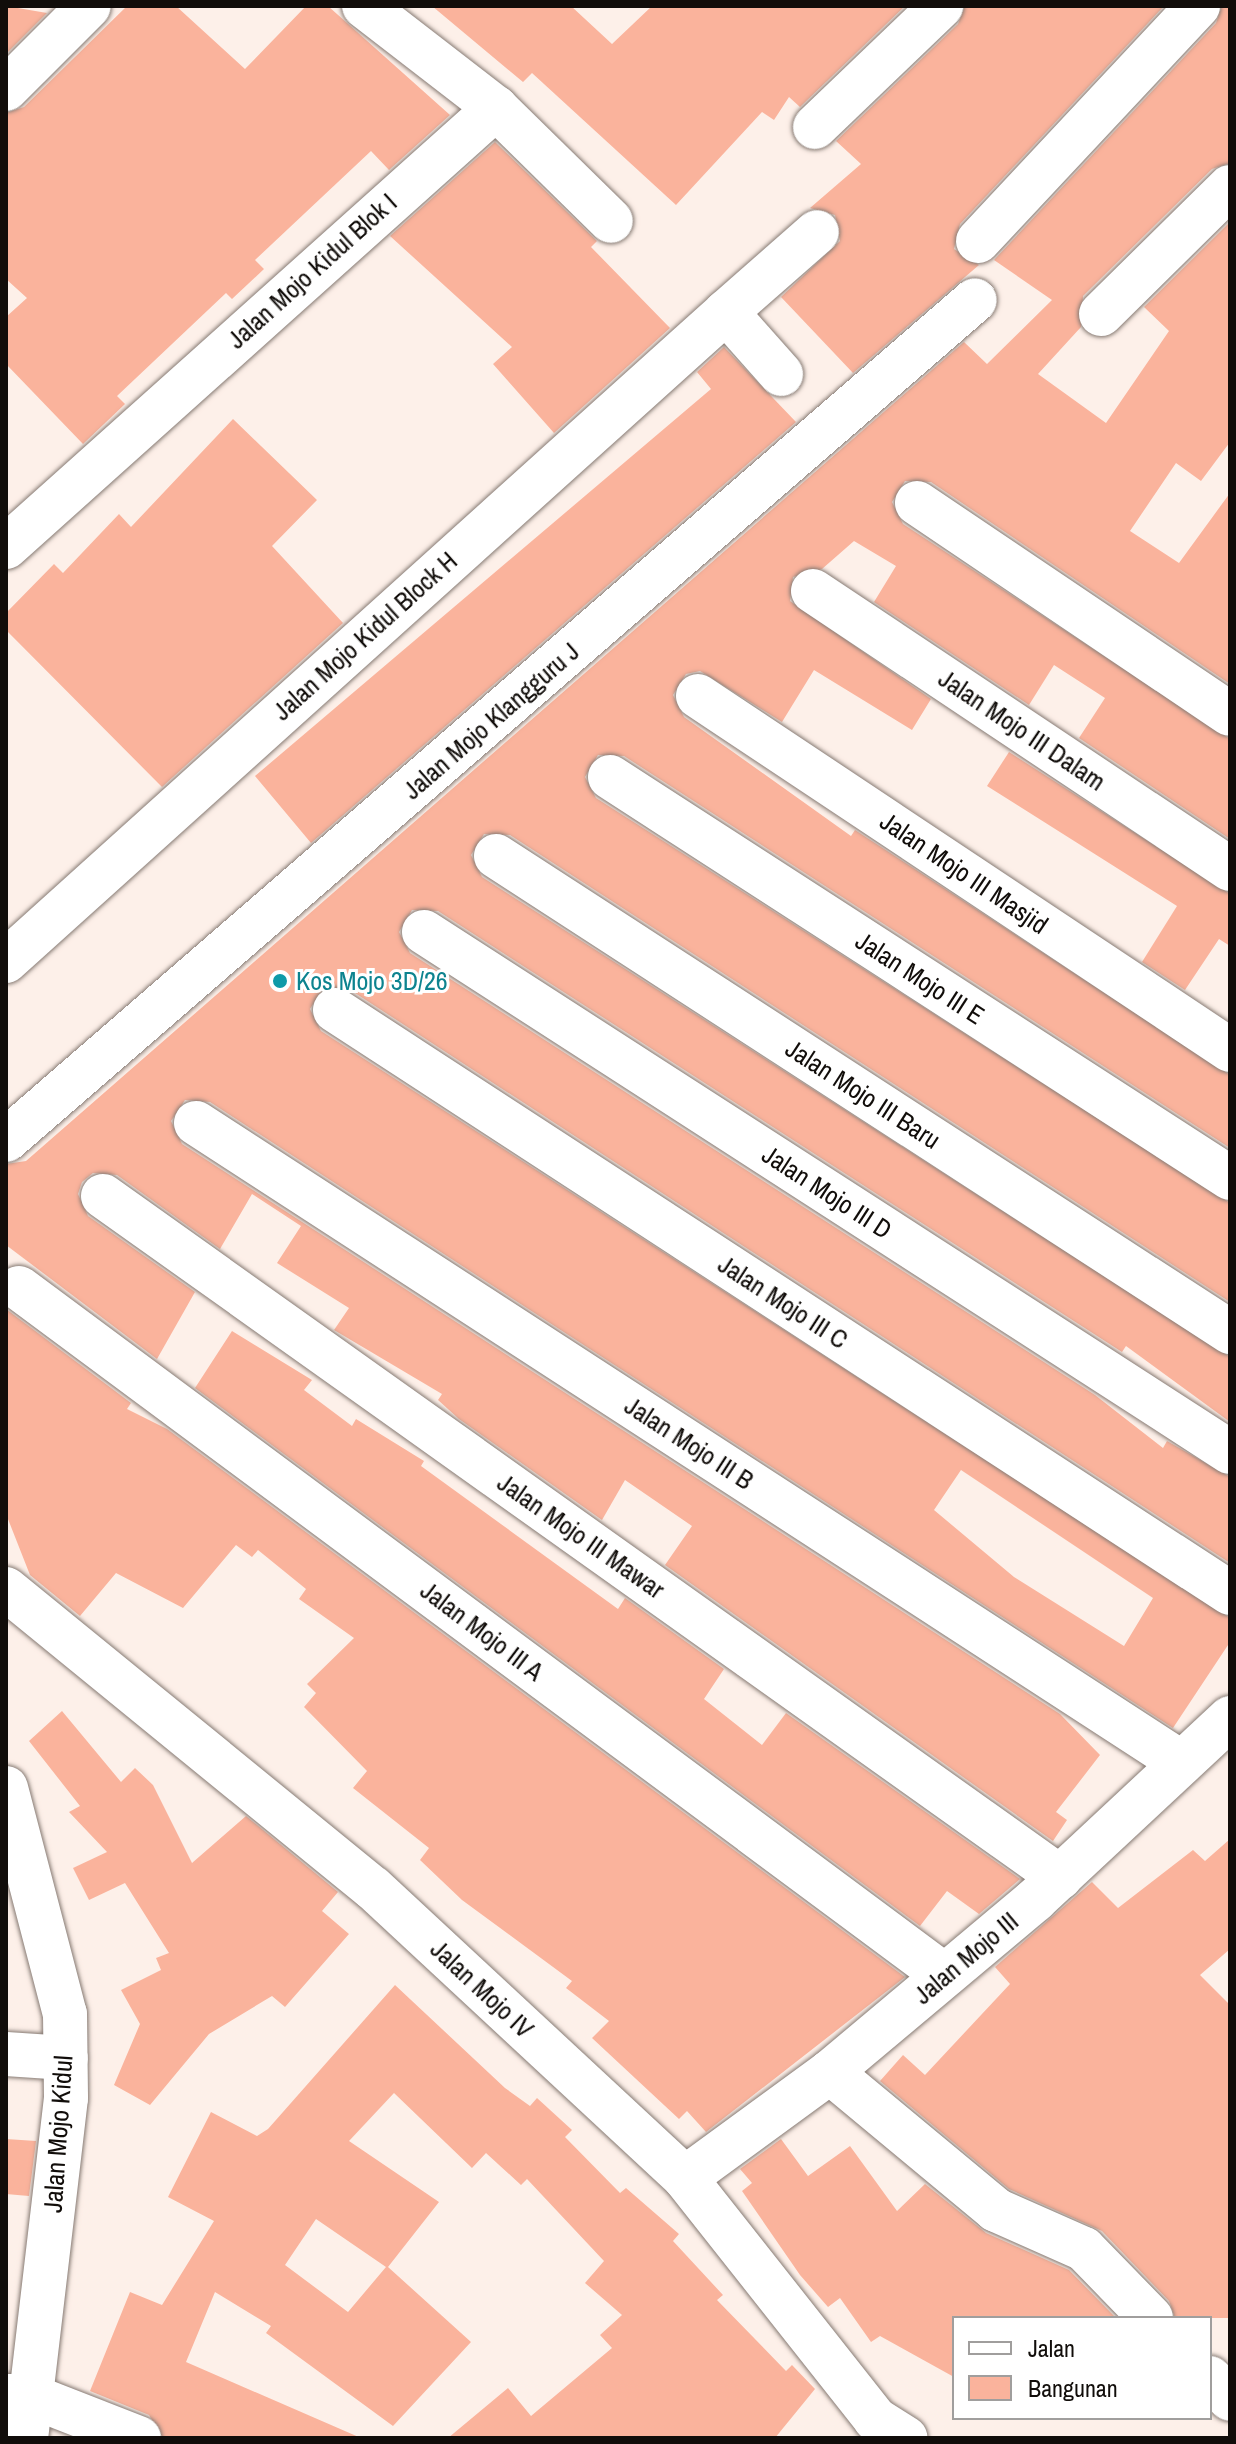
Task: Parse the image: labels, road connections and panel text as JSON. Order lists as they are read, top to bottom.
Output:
{
  "streets": {
    "street": [
      "Jalan Mojo Kidul Blok I",
      "Jalan Mojo Kidul Block H",
      "Jalan Mojo Klangguru J",
      "Jalan Mojo III Dalam",
      "Jalan Mojo III Masjid",
      "Jalan Mojo III E",
      "Jalan Mojo III Baru",
      "Jalan Mojo III D",
      "Jalan Mojo III C",
      "Jalan Mojo III B",
      "Jalan Mojo III Mawar",
      "Jalan Mojo III A",
      "Jalan Mojo III",
      "Jalan Mojo IV",
      "Jalan Mojo Kidul"
    ]
  },
  "crossings": [
    ["Jalan Mojo III B", "Jalan Mojo III"],
    ["Jalan Mojo III Mawar", "Jalan Mojo III"],
    ["Jalan Mojo III A", "Jalan Mojo III"],
    ["Jalan Mojo III", "Jalan Mojo IV"]
  ],
  "places": ["Kos Mojo 3D/26"],
  "legend": ["Jalan", "Bangunan"]
}
